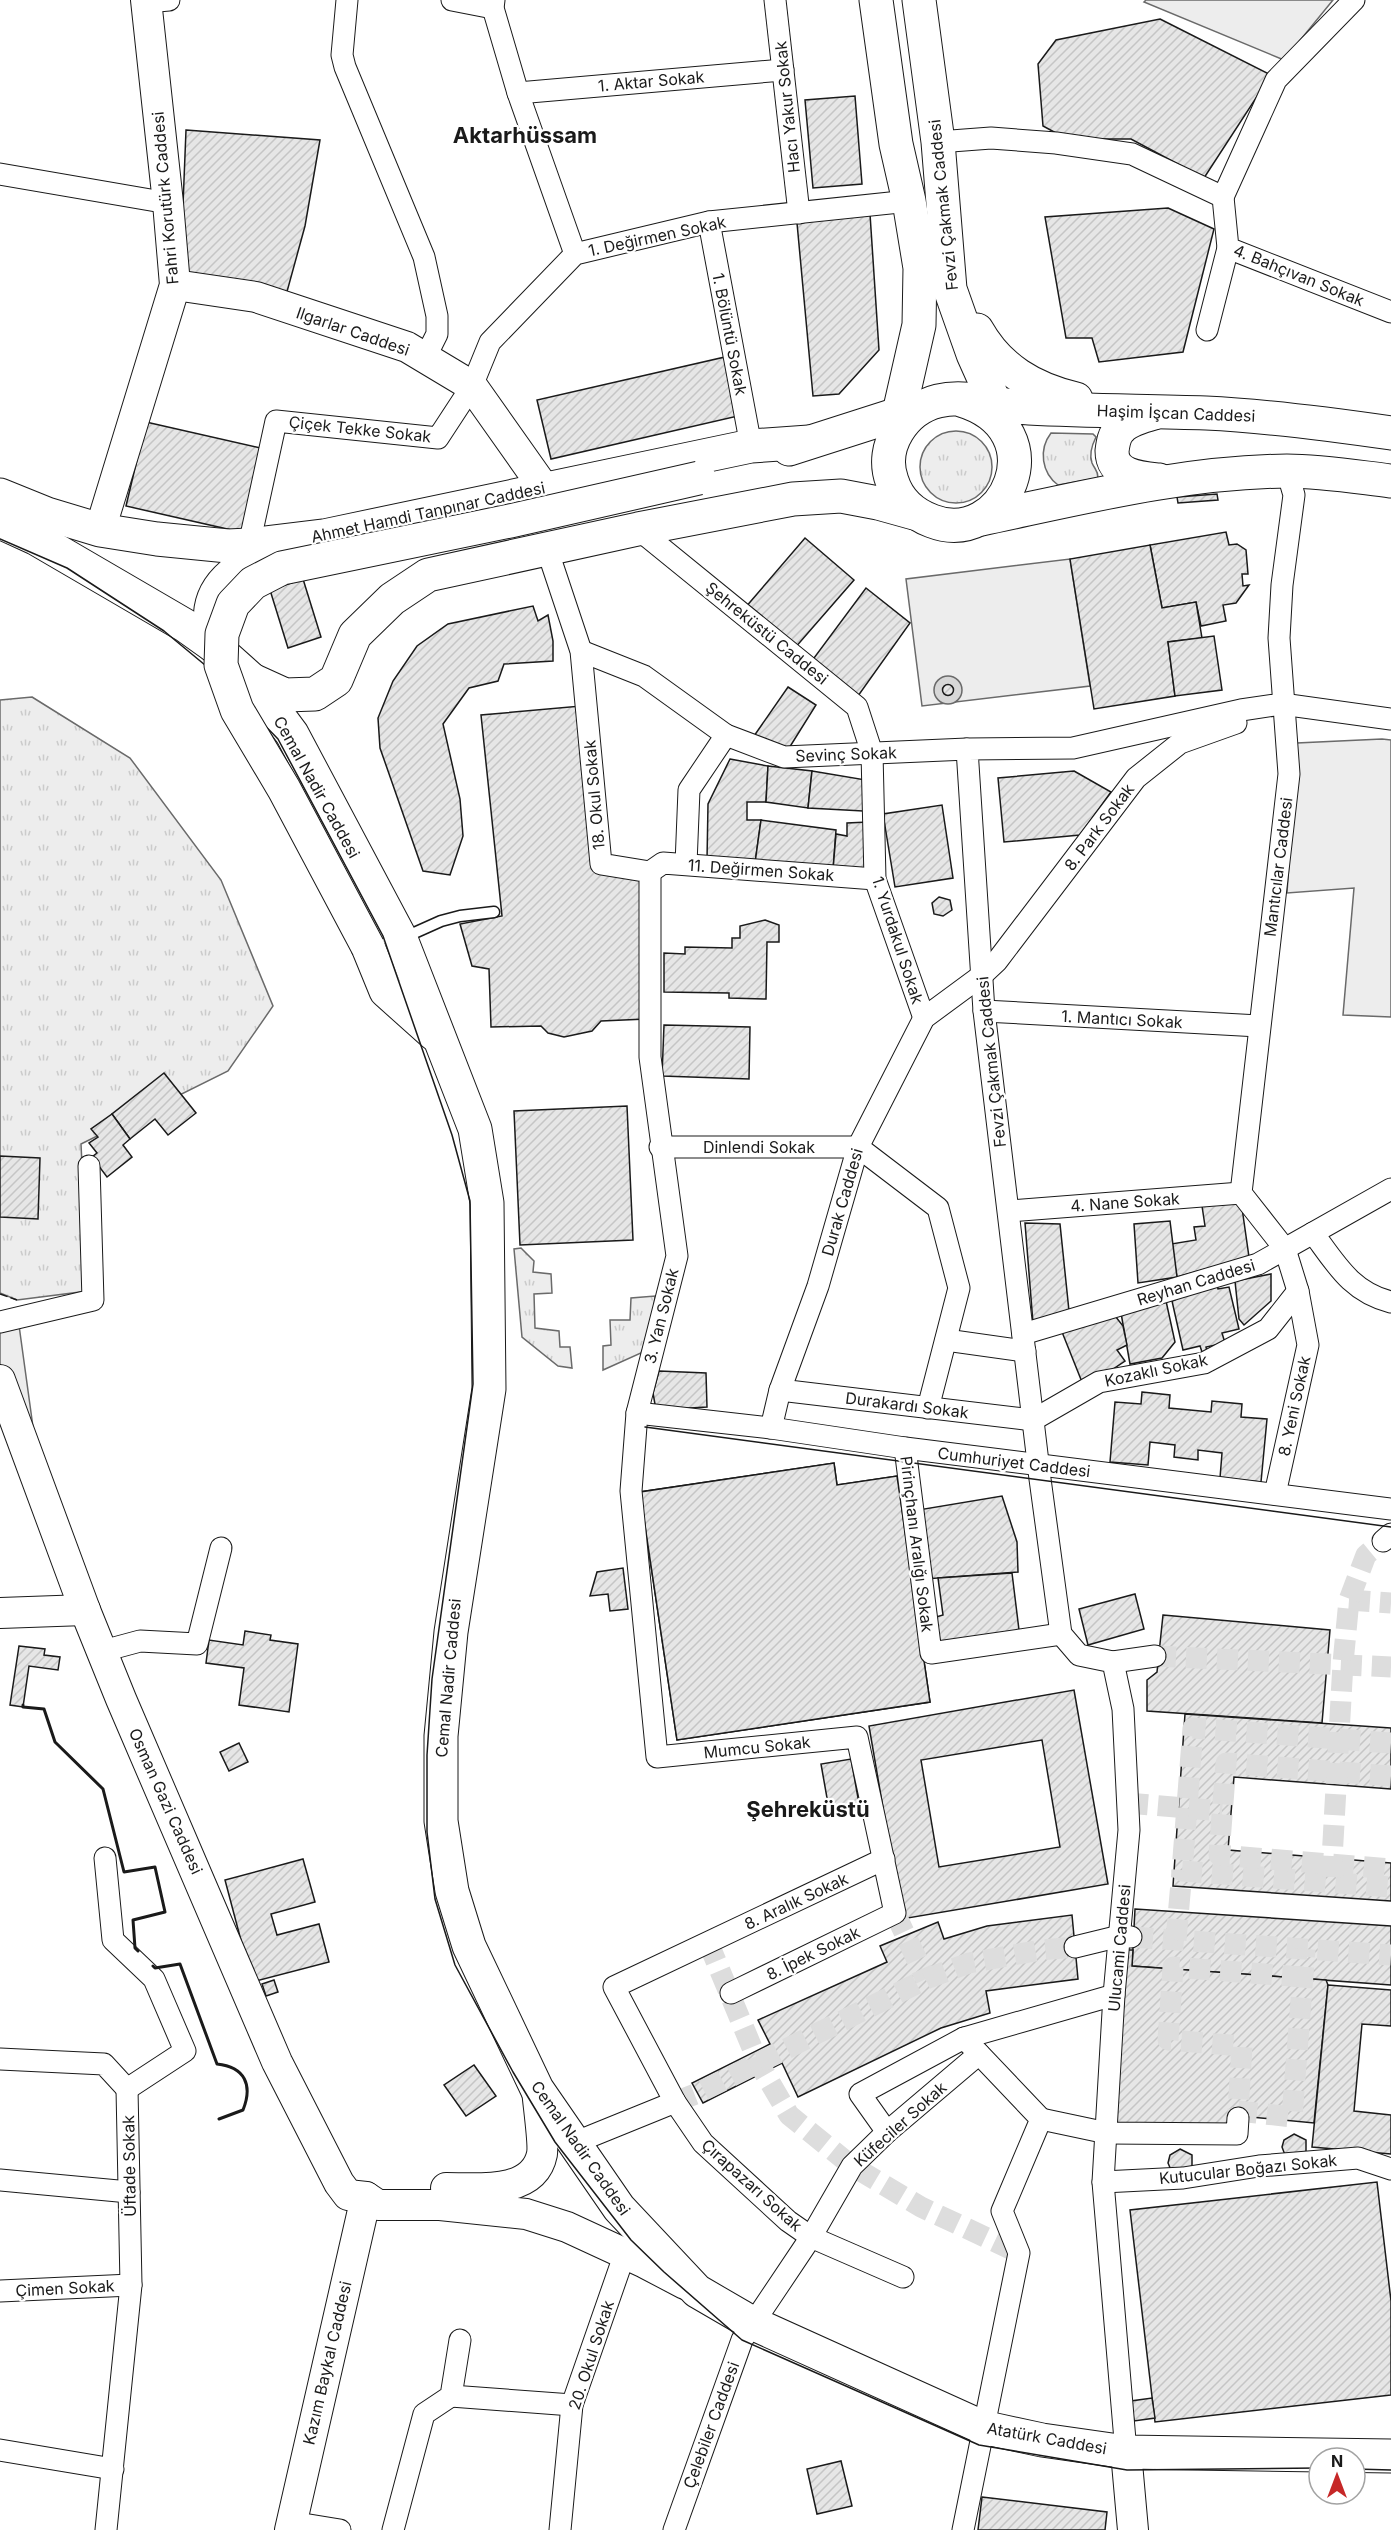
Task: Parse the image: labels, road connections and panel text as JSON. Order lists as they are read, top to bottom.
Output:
{
  "streets": {
    "main road": [
      "Fahri Korutürk Caddesi",
      "Fevzi Çakmak Caddesi",
      "Ilgarlar Caddesi",
      "Haşim İşcan Caddesi",
      "Ahmet Hamdi Tanpınar Caddesi",
      "Cemal Nadir Caddesi",
      "Osman Gazi Caddesi",
      "Kazım Baykal Caddesi",
      "Atatürk Caddesi"
    ],
    "street": [
      "1. Aktar Sokak",
      "Hacı Yakur Sokak",
      "1. Değirmen Sokak",
      "4. Bahçıvan Sokak",
      "1. Bölüntü Sokak",
      "Çiçek Tekke Sokak",
      "Şehreküstü Caddesi",
      "Sevinç Sokak",
      "18. Okul Sokak",
      "8. Park Sokak",
      "Mantıcılar Caddesi",
      "11. Değirmen Sokak",
      "1. Yurdakul Sokak",
      "1. Mantıcı Sokak",
      "Dinlendi Sokak",
      "Durak Caddesi",
      "4. Nane Sokak",
      "Reyhan Caddesi",
      "3. Yan Sokak",
      "Kozaklı Sokak",
      "Durakardı Sokak",
      "8. Yeni Sokak",
      "Cumhuriyet Caddesi",
      "Pirinçhanı Aralığı Sokak",
      "Mumcu Sokak",
      "8. Aralık Sokak",
      "Ulucami Caddesi",
      "8. İpek Sokak",
      "Küfeciler Sokak",
      "Üftade Sokak",
      "Kutucular Boğazı Sokak",
      "Çırapazarı Sokak",
      "Çimen Sokak",
      "20. Okul Sokak",
      "Çelebiler Caddesi"
    ]
  },
  "crossings": [
    ["1. Aktar Sokak", "Hacı Yakur Sokak"],
    ["Hacı Yakur Sokak", "1. Değirmen Sokak"],
    ["Fahri Korutürk Caddesi", "Ilgarlar Caddesi"],
    ["Fahri Korutürk Caddesi", "Ahmet Hamdi Tanpınar Caddesi"],
    ["Fevzi Çakmak Caddesi", "1. Değirmen Sokak"],
    ["Fevzi Çakmak Caddesi", "Haşim İşcan Caddesi"],
    ["Fevzi Çakmak Caddesi", "Ahmet Hamdi Tanpınar Caddesi"],
    ["Fevzi Çakmak Caddesi", "Sevinç Sokak"],
    ["Fevzi Çakmak Caddesi", "8. Park Sokak"],
    ["Fevzi Çakmak Caddesi", "1. Mantıcı Sokak"],
    ["Fevzi Çakmak Caddesi", "Durak Caddesi"],
    ["Fevzi Çakmak Caddesi", "4. Nane Sokak"],
    ["Fevzi Çakmak Caddesi", "Reyhan Caddesi"],
    ["Fevzi Çakmak Caddesi", "Kozaklı Sokak"],
    ["Fevzi Çakmak Caddesi", "Durakardı Sokak"],
    ["Fevzi Çakmak Caddesi", "Cumhuriyet Caddesi"],
    ["1. Değirmen Sokak", "Ilgarlar Caddesi"],
    ["1. Değirmen Sokak", "1. Bölüntü Sokak"],
    ["1. Değirmen Sokak", "Çiçek Tekke Sokak"],
    ["Ilgarlar Caddesi", "Çiçek Tekke Sokak"],
    ["Ilgarlar Caddesi", "Ahmet Hamdi Tanpınar Caddesi"],
    ["1. Bölüntü Sokak", "Ahmet Hamdi Tanpınar Caddesi"],
    ["Haşim İşcan Caddesi", "Ahmet Hamdi Tanpınar Caddesi"],
    ["Çiçek Tekke Sokak", "Ahmet Hamdi Tanpınar Caddesi"],
    ["Ahmet Hamdi Tanpınar Caddesi", "Cemal Nadir Caddesi"],
    ["Şehreküstü Caddesi", "Sevinç Sokak"],
    ["Şehreküstü Caddesi", "1. Yurdakul Sokak"],
    ["Sevinç Sokak", "18. Okul Sokak"],
    ["Sevinç Sokak", "1. Yurdakul Sokak"],
    ["Cemal Nadir Caddesi", "Atatürk Caddesi"],
    ["18. Okul Sokak", "11. Değirmen Sokak"],
    ["8. Park Sokak", "Mantıcılar Caddesi"],
    ["8. Park Sokak", "Durak Caddesi"],
    ["Mantıcılar Caddesi", "1. Mantıcı Sokak"],
    ["Mantıcılar Caddesi", "4. Nane Sokak"],
    ["11. Değirmen Sokak", "1. Yurdakul Sokak"],
    ["1. Yurdakul Sokak", "Durak Caddesi"],
    ["Dinlendi Sokak", "Durak Caddesi"],
    ["Dinlendi Sokak", "3. Yan Sokak"],
    ["Durak Caddesi", "Durakardı Sokak"],
    ["Durak Caddesi", "Cumhuriyet Caddesi"],
    ["Reyhan Caddesi", "8. Yeni Sokak"],
    ["3. Yan Sokak", "Cumhuriyet Caddesi"],
    ["3. Yan Sokak", "Mumcu Sokak"],
    ["Kozaklı Sokak", "Durakardı Sokak"],
    ["Kozaklı Sokak", "8. Yeni Sokak"],
    ["8. Yeni Sokak", "Cumhuriyet Caddesi"],
    ["Cumhuriyet Caddesi", "Pirinçhanı Aralığı Sokak"],
    ["Mumcu Sokak", "8. Aralık Sokak"],
    ["Mumcu Sokak", "8. İpek Sokak"],
    ["Osman Gazi Caddesi", "Kazım Baykal Caddesi"],
    ["8. Aralık Sokak", "8. İpek Sokak"],
    ["8. Aralık Sokak", "Çırapazarı Sokak"],
    ["Ulucami Caddesi", "Kutucular Boğazı Sokak"],
    ["Ulucami Caddesi", "Atatürk Caddesi"],
    ["Küfeciler Sokak", "Çırapazarı Sokak"],
    ["Küfeciler Sokak", "Çelebiler Caddesi"],
    ["Küfeciler Sokak", "Atatürk Caddesi"],
    ["Üftade Sokak", "Çimen Sokak"],
    ["Çelebiler Caddesi", "Atatürk Caddesi"]
  ],
  "districts": ["Aktarhüssam", "Şehreküstü"],
  "north": "top"
}
